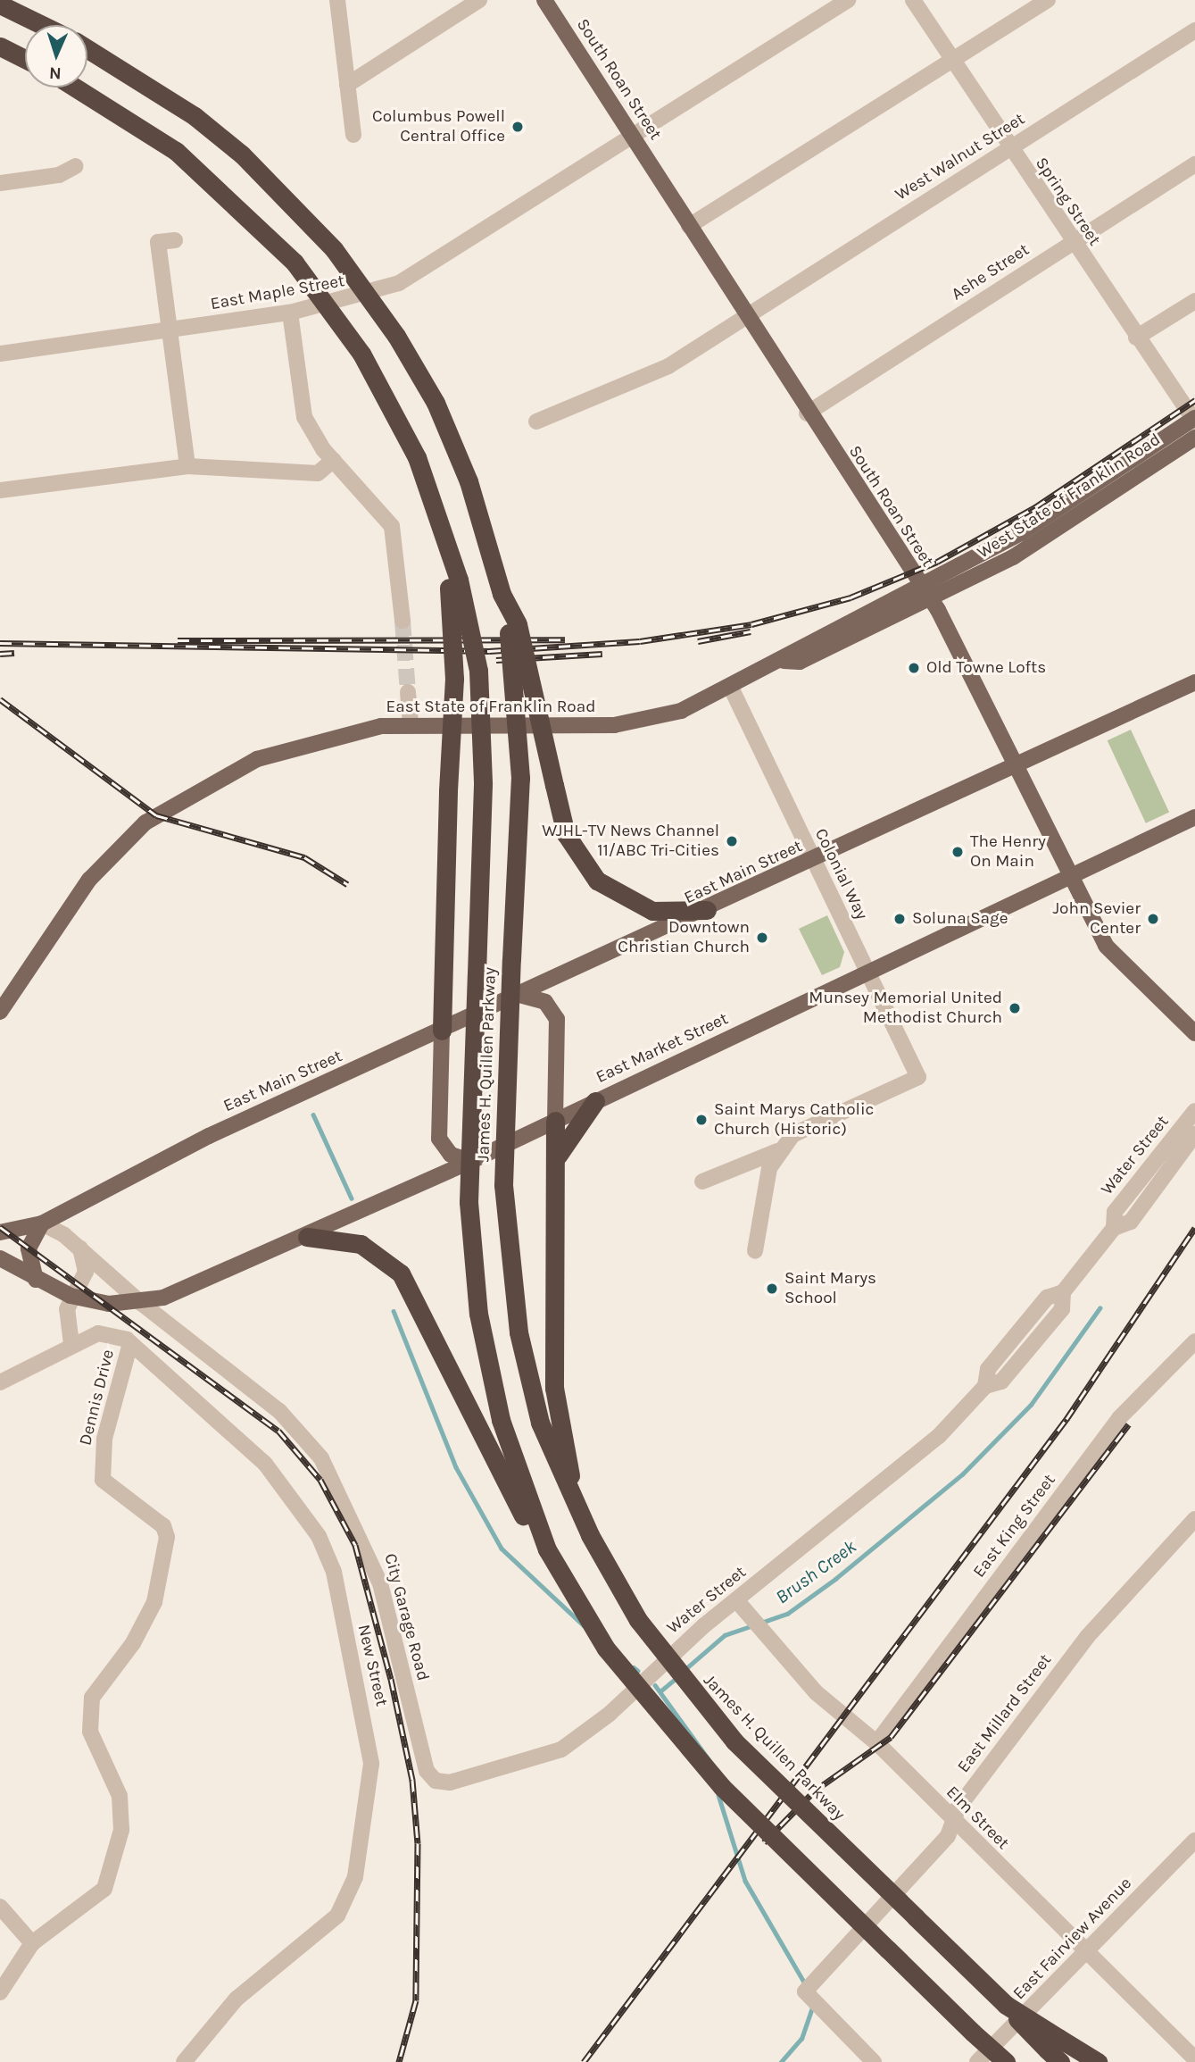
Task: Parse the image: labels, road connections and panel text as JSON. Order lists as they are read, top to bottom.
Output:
{
  "streets": {
    "highway": ["James H. Quillen Parkway"],
    "main road": [
      "South Roan Street",
      "West State of Franklin Road",
      "East State of Franklin Road",
      "East Main Street",
      "East Market Street"
    ],
    "street": [
      "West Walnut Street",
      "Spring Street",
      "Ashe Street",
      "East Maple Street",
      "Colonial Way",
      "Water Street",
      "Dennis Drive",
      "East King Street",
      "City Garage Road",
      "New Street",
      "East Millard Street",
      "Elm Street",
      "East Fairview Avenue"
    ]
  },
  "crossings": [
    ["South Roan Street", "West Walnut Street"],
    ["South Roan Street", "Ashe Street"],
    ["South Roan Street", "East Maple Street"],
    ["South Roan Street", "West State of Franklin Road"],
    ["South Roan Street", "East Main Street"],
    ["South Roan Street", "East Market Street"],
    ["West Walnut Street", "Spring Street"],
    ["Spring Street", "Ashe Street"],
    ["Spring Street", "West State of Franklin Road"],
    ["West State of Franklin Road", "East State of Franklin Road"],
    ["East State of Franklin Road", "Colonial Way"],
    ["East Main Street", "Colonial Way"],
    ["East Main Street", "East Market Street"],
    ["East Main Street", "City Garage Road"],
    ["Colonial Way", "East Market Street"],
    ["East Market Street", "City Garage Road"],
    ["Water Street", "City Garage Road"],
    ["Water Street", "Elm Street"],
    ["Dennis Drive", "New Street"],
    ["East King Street", "Elm Street"],
    ["East Millard Street", "Elm Street"],
    ["Elm Street", "East Fairview Avenue"]
  ],
  "water": ["Brush Creek"],
  "places": [
    "Columbus Powell Central Office",
    "Old Towne Lofts",
    "WJHL-TV News Channel 11/ABC Tri-Cities",
    "The Henry On Main",
    "Soluna Sage",
    "John Sevier Center",
    "Downtown Christian Church",
    "Munsey Memorial United Methodist Church",
    "Saint Marys Catholic Church (Historic)",
    "Saint Marys School"
  ],
  "north": "bottom"
}
